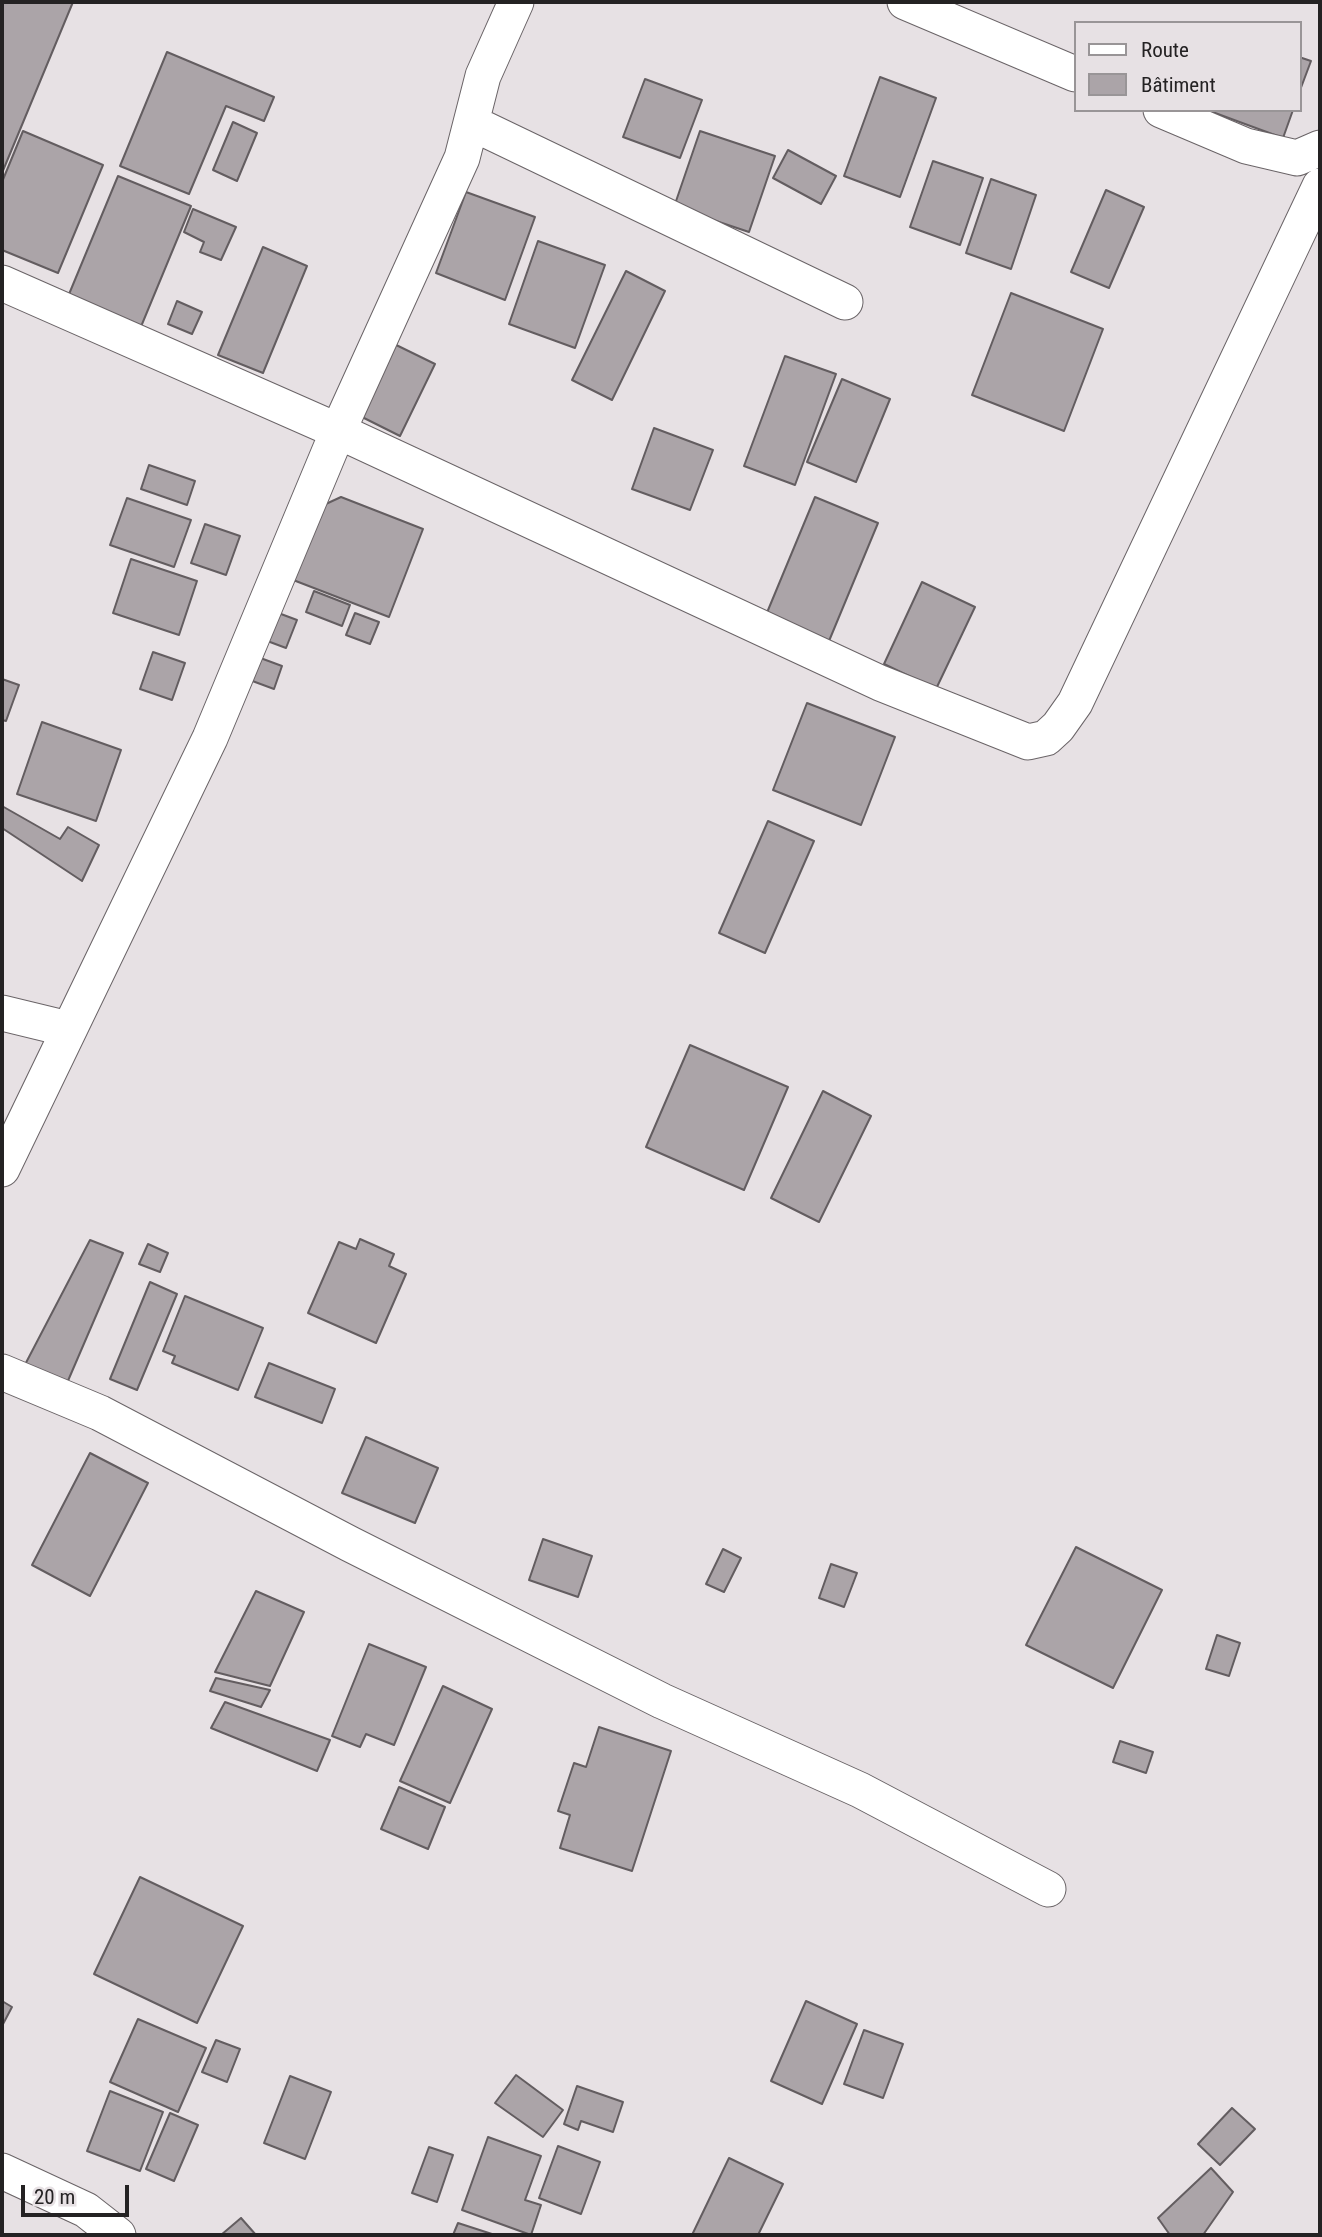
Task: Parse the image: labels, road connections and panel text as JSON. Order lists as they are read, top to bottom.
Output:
{
  "legend": ["Route", "Bâtiment"],
  "scale_bar": "20 m"
}
